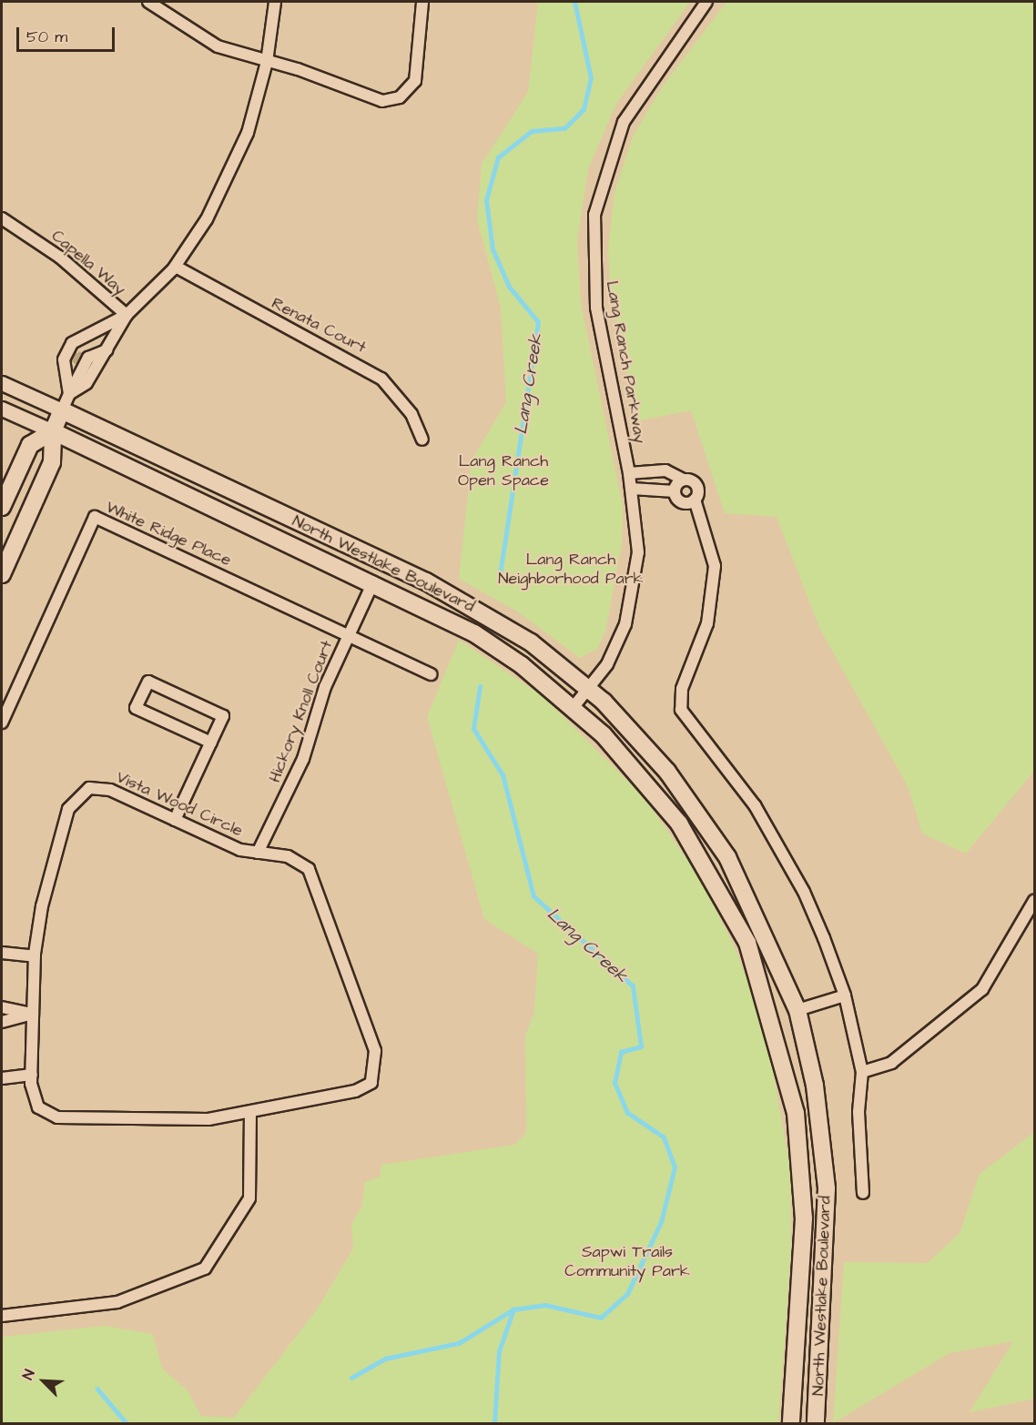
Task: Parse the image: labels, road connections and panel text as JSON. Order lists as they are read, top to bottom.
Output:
{
  "streets": {
    "main road": ["North Westlake Boulevard"],
    "street": [
      "Capella Way",
      "Renata Court",
      "Lang Ranch Parkway",
      "White Ridge Place",
      "Hickory Knoll Court",
      "Vista Wood Circle"
    ]
  },
  "crossings": [
    ["Lang Ranch Parkway", "North Westlake Boulevard"],
    ["White Ridge Place", "Hickory Knoll Court"],
    ["North Westlake Boulevard", "Hickory Knoll Court"],
    ["Hickory Knoll Court", "Vista Wood Circle"]
  ],
  "water": ["Lang Creek"],
  "parks": ["Lang Ranch Open Space", "Lang Ranch Neighborhood Park", "Sapwi Trails Community Park"],
  "scale_bar": "50 m",
  "north": "top left"
}
